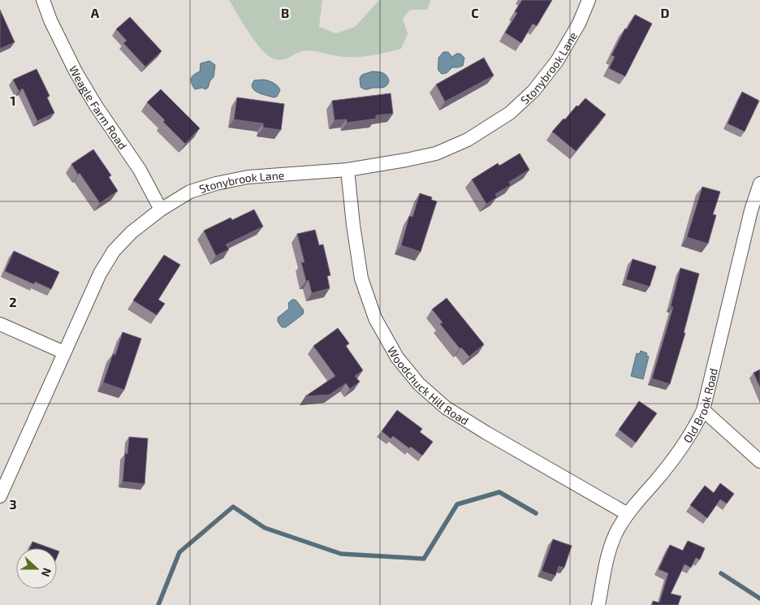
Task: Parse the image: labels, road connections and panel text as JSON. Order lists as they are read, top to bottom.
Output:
{
  "streets": {
    "street": [
      "Stonybrook Lane",
      "Weagle Farm Road",
      "Woodchuck Hill Road",
      "Old Brook Road"
    ]
  },
  "crossings": [
    ["Stonybrook Lane", "Weagle Farm Road"],
    ["Stonybrook Lane", "Woodchuck Hill Road"],
    ["Woodchuck Hill Road", "Old Brook Road"]
  ],
  "north": "right",
  "grid": {
    "columns": [
      "A",
      "B",
      "C",
      "D"
    ],
    "rows": ["1", "2", "3"]
  }
}
